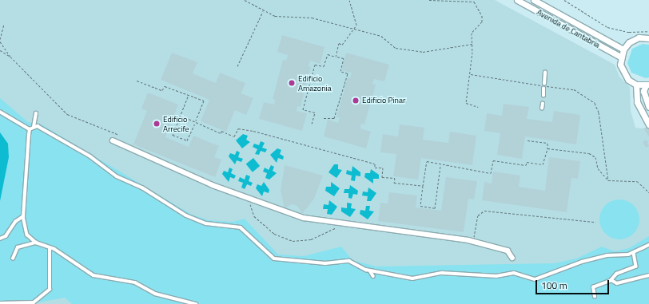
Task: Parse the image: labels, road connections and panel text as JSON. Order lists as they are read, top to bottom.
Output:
{
  "streets": {
    "street": ["Avenida de Cantabria"]
  },
  "places": ["Edificio Amazonia", "Edificio Pinar", "Edificio Arrecife"],
  "scale_bar": "100 m"
}
